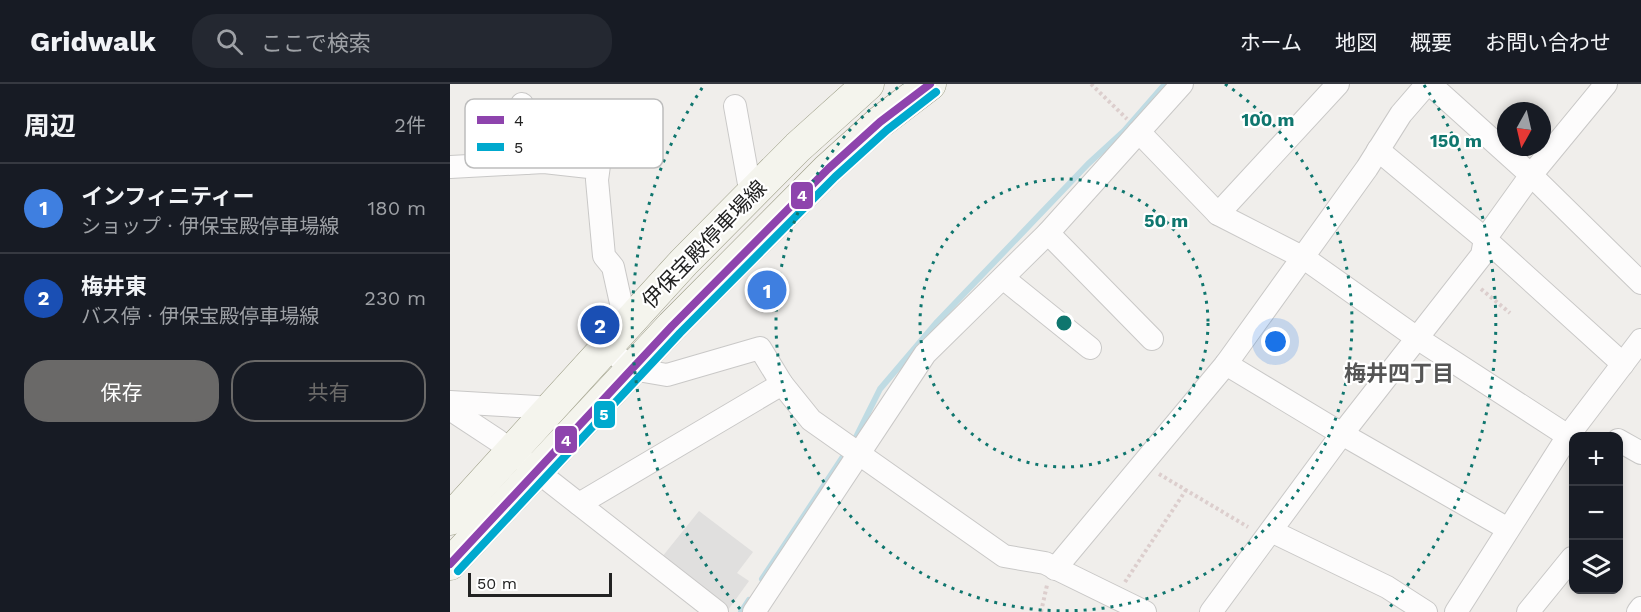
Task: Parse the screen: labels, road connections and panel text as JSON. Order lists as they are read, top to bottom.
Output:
{
  "streets": {
    "main road": ["伊保宝殿停車場線"]
  },
  "districts": ["梅井四丁目"],
  "lines": ["transit line 4", "transit line 5"],
  "legend": ["4", "5"],
  "scale_bar": "50 m",
  "north": "bottom",
  "page": {
    "header": "Gridwalk",
    "search": "ここで検索",
    "nav": [
      "ホーム",
      "地図",
      "概要",
      "お問い合わせ"
    ],
    "heading": ["周辺", "2件"],
    "list": [
      {
        "mark": "1",
        "name": "インフィニティー",
        "note": "ショップ · 伊保宝殿停車場線",
        "value": "180 m"
      },
      {
        "mark": "2",
        "name": "梅井東",
        "note": "バス停 · 伊保宝殿停車場線",
        "value": "230 m"
      }
    ],
    "pins": ["1", "2"],
    "buttons": ["保存", "共有"],
    "map_buttons": ["+", "−"],
    "scale": "50 m"
  },
  "rings": ["100 m", "150 m", "50 m"]
}
